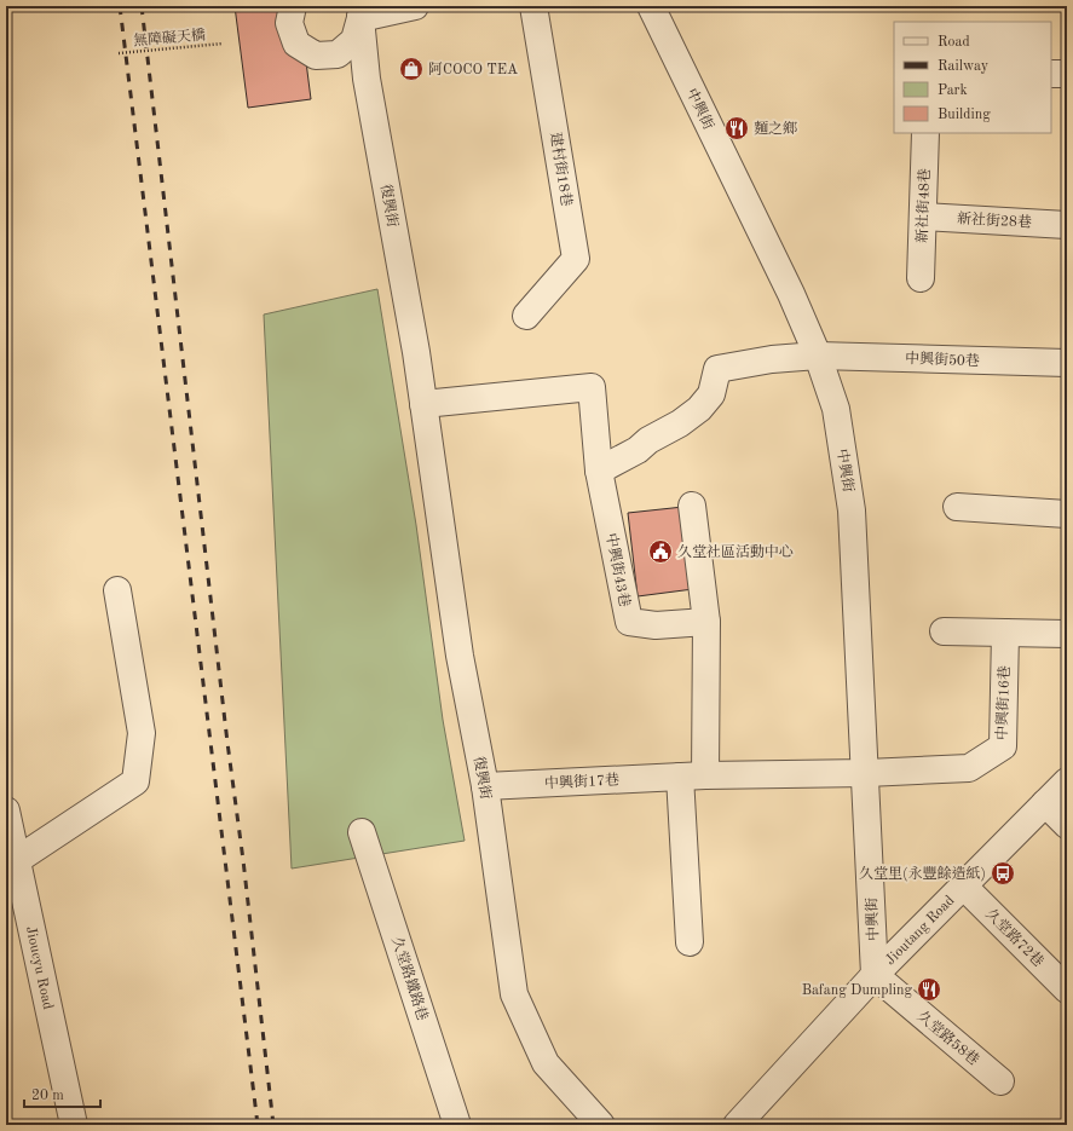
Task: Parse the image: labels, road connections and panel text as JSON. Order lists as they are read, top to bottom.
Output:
{
  "streets": {
    "street": [
      "中興街",
      "建村街18巷",
      "復興街",
      "新社街48巷",
      "新社街28巷",
      "中興街50巷",
      "中興街43巷",
      "中興街16巷",
      "中興街17巷",
      "Jioutang Road",
      "久堂路72巷",
      "Jioucyu Road",
      "久堂路鐵路巷",
      "久堂路58巷"
    ],
    "path": ["無障礙天橋"]
  },
  "crossings": [
    ["中興街", "中興街50巷"],
    ["中興街", "中興街16巷"],
    ["中興街", "中興街17巷"],
    ["中興街", "Jioutang Road"],
    ["中興街", "久堂路58巷"],
    ["復興街", "中興街17巷"],
    ["新社街48巷", "新社街28巷"],
    ["中興街50巷", "中興街43巷"],
    ["中興街16巷", "中興街17巷"],
    ["Jioutang Road", "久堂路72巷"],
    ["Jioutang Road", "久堂路58巷"]
  ],
  "places": {
    "shop": ["阿COCO TEA"],
    "restaurant": ["麵之鄉", "Bafang Dumpling"],
    "public building": ["久堂社區活動中心"],
    "bus stop": ["久堂里(永豐餘造紙)"]
  },
  "legend": [
    "Road",
    "Railway",
    "Park",
    "Building"
  ],
  "scale_bar": "20 m"
}
